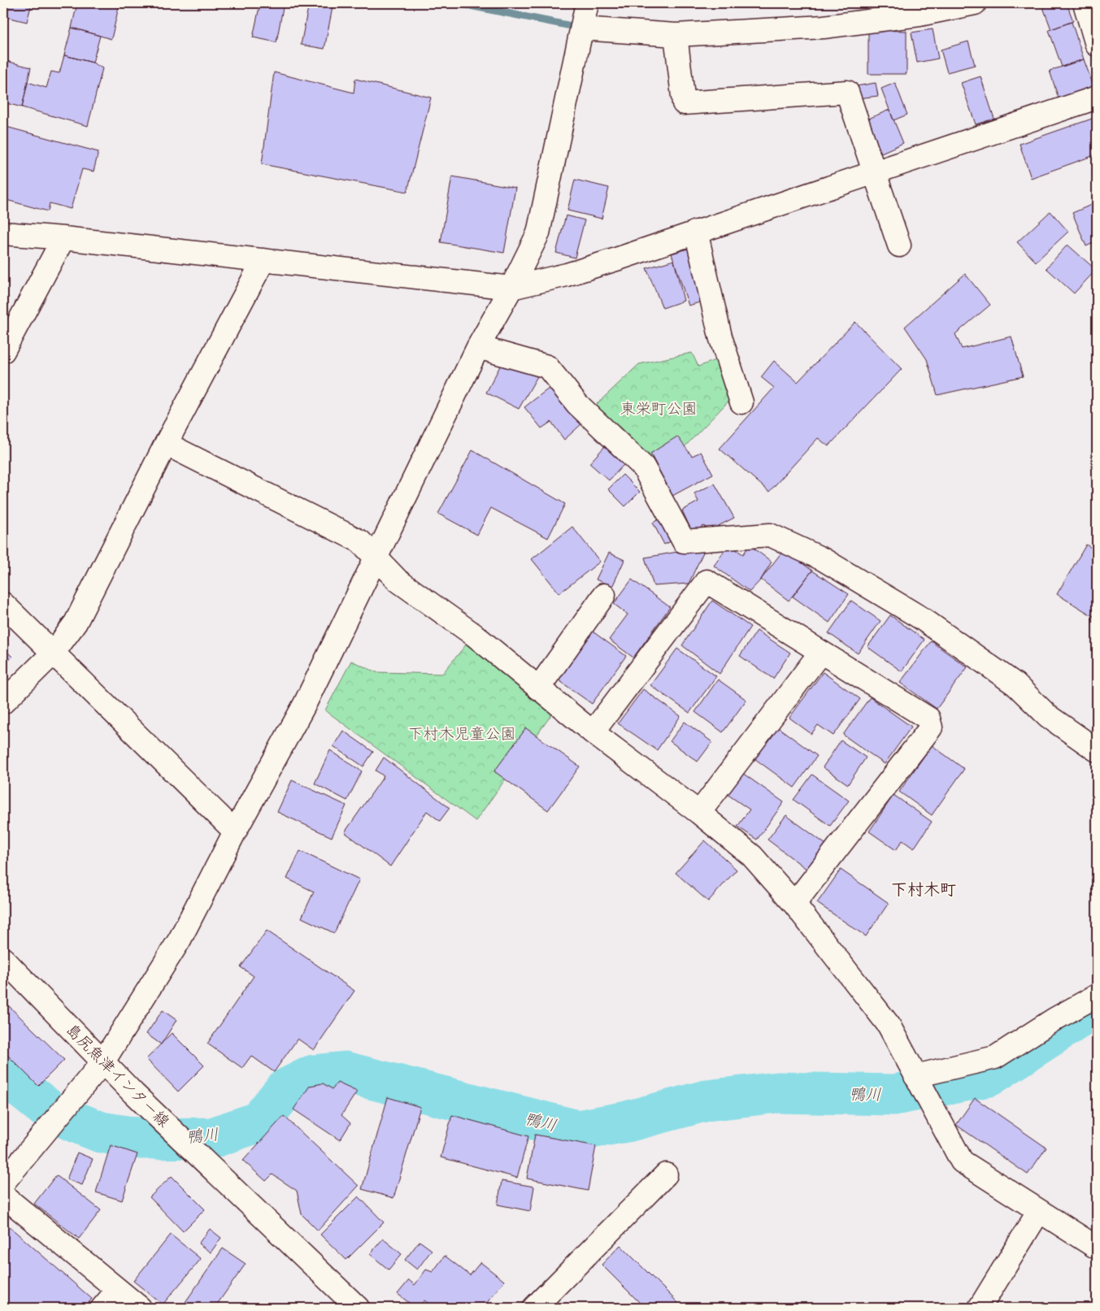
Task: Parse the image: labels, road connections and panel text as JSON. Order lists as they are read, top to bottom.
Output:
{
  "streets": {
    "street": ["島尻魚津インター線"]
  },
  "districts": ["下村木町"],
  "water": ["鴨川"],
  "parks": ["東栄町公園", "下村木児童公園"]
}
